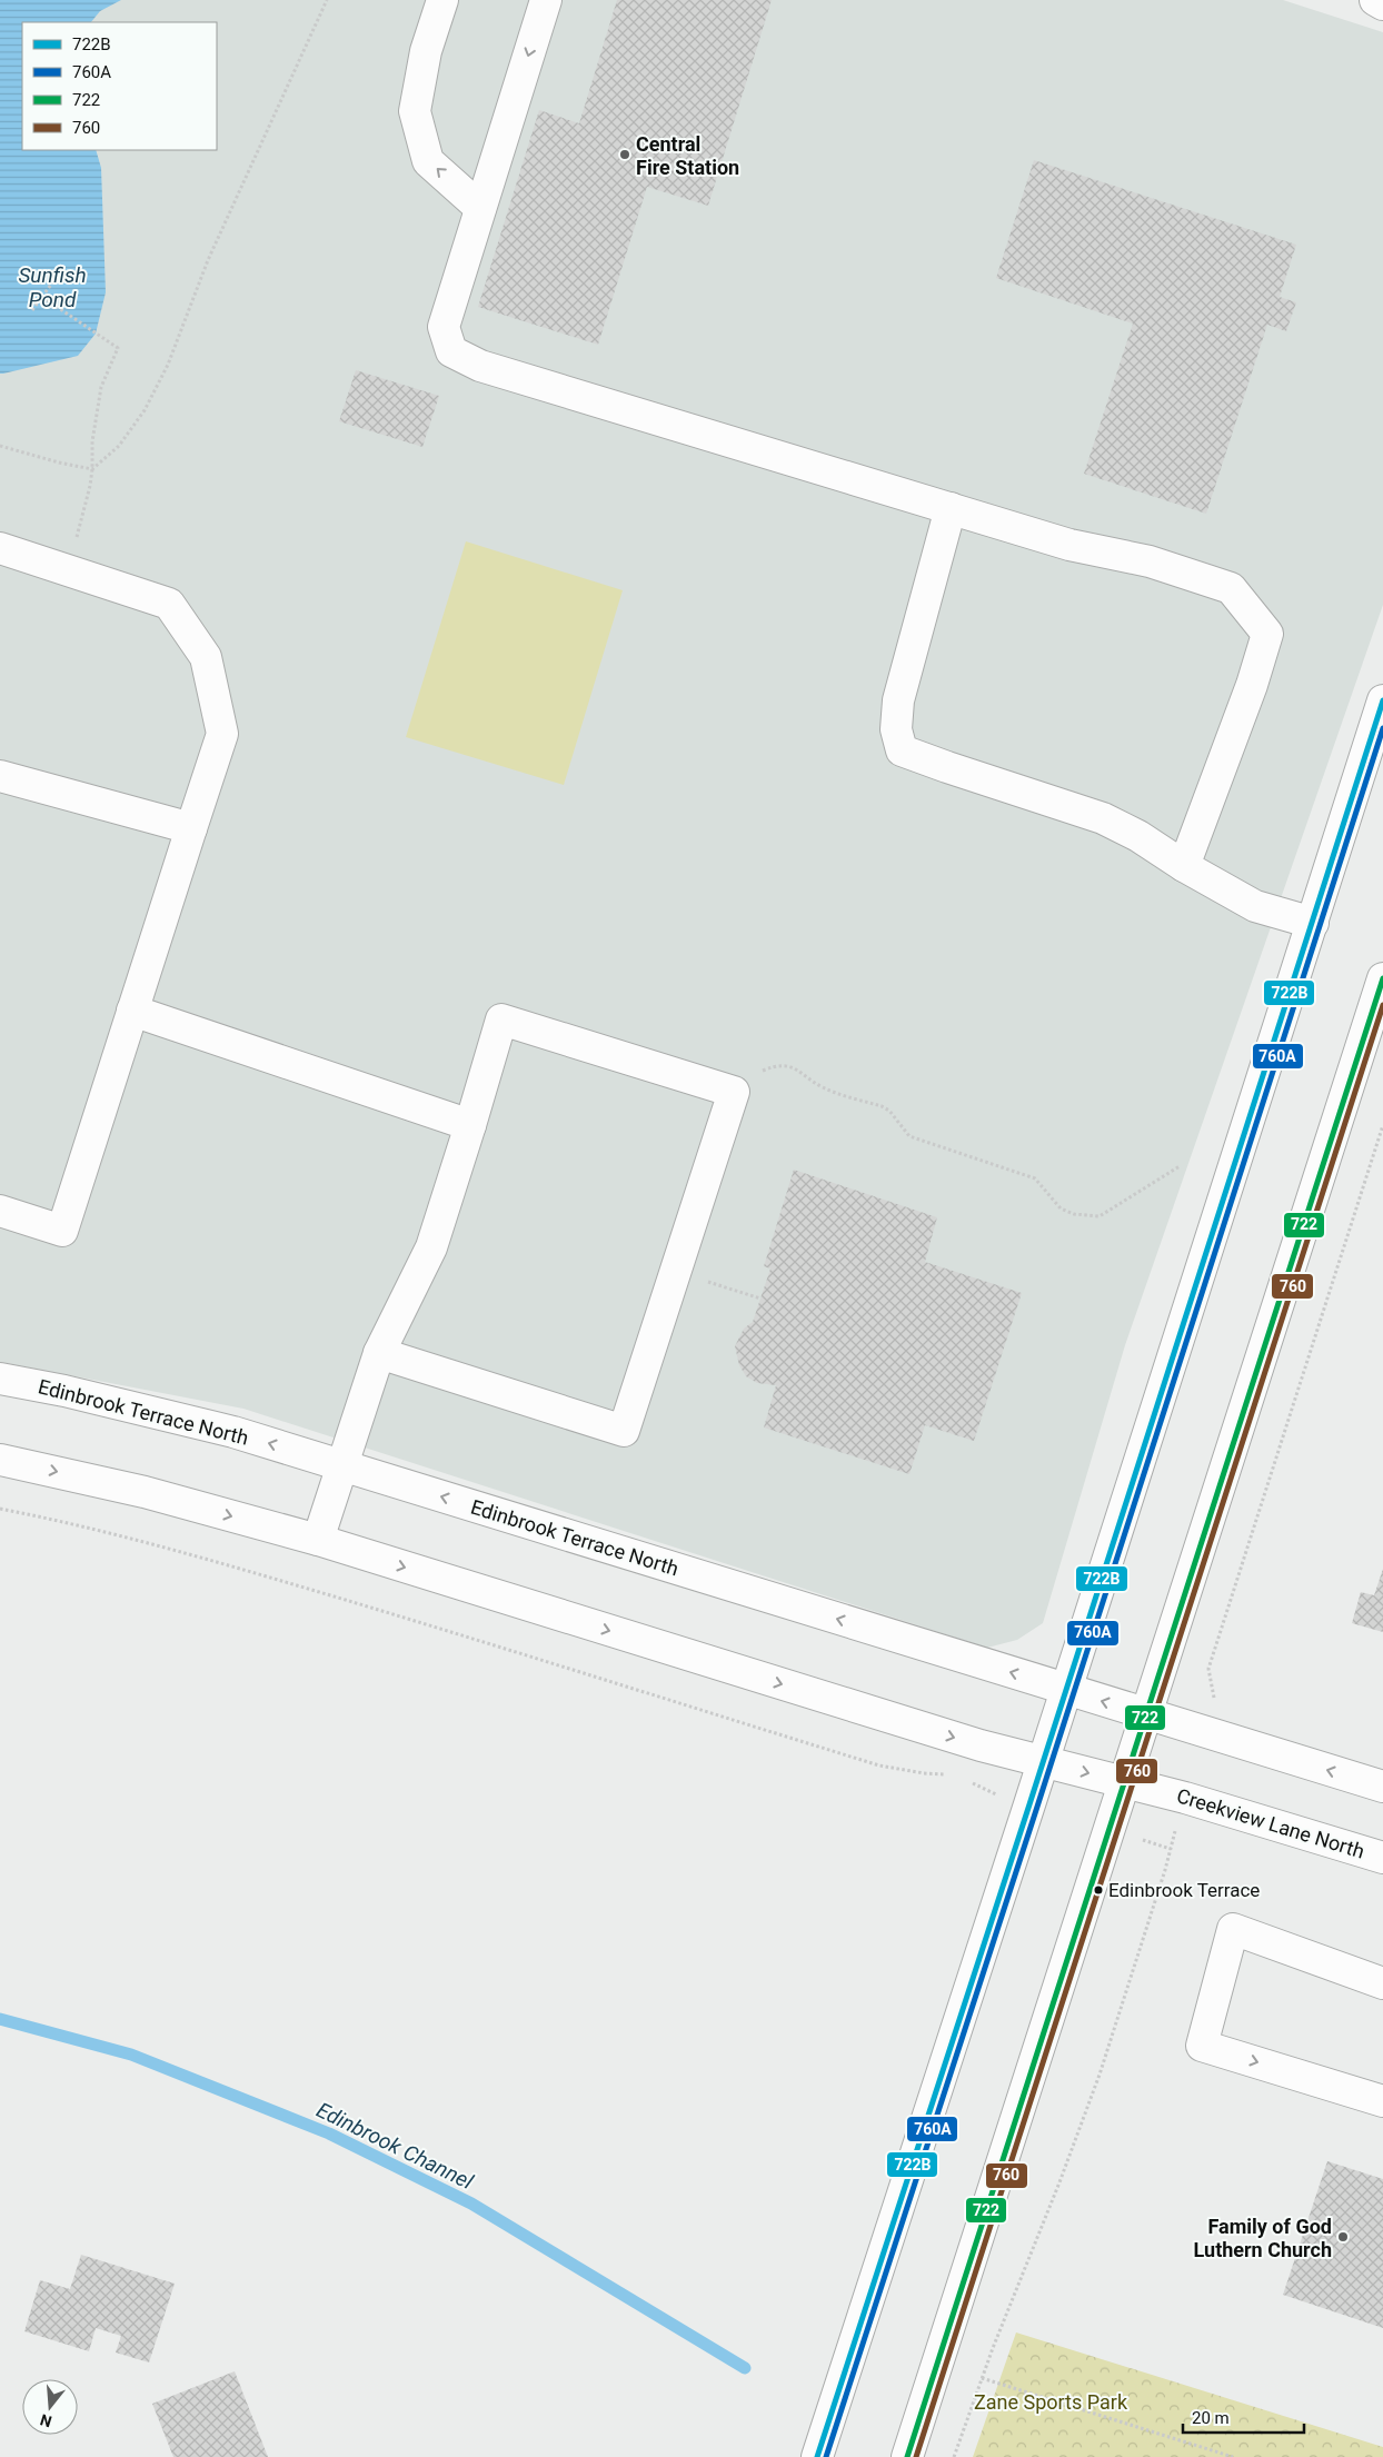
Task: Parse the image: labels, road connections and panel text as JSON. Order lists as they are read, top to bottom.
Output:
{
  "streets": {
    "main road": ["Edinbrook Terrace North", "Creekview Lane North"]
  },
  "water": ["Sunfish Pond", "Edinbrook Channel"],
  "parks": ["Zane Sports Park"],
  "places": ["Central Fire Station", "Edinbrook Terrace", "Family of God Luthern Church"],
  "lines": [
    "transit line 722B",
    "transit line 760A",
    "transit line 722",
    "transit line 760"
  ],
  "legend": [
    "722B",
    "760A",
    "722",
    "760"
  ],
  "scale_bar": "20 m",
  "north": "bottom"
}
